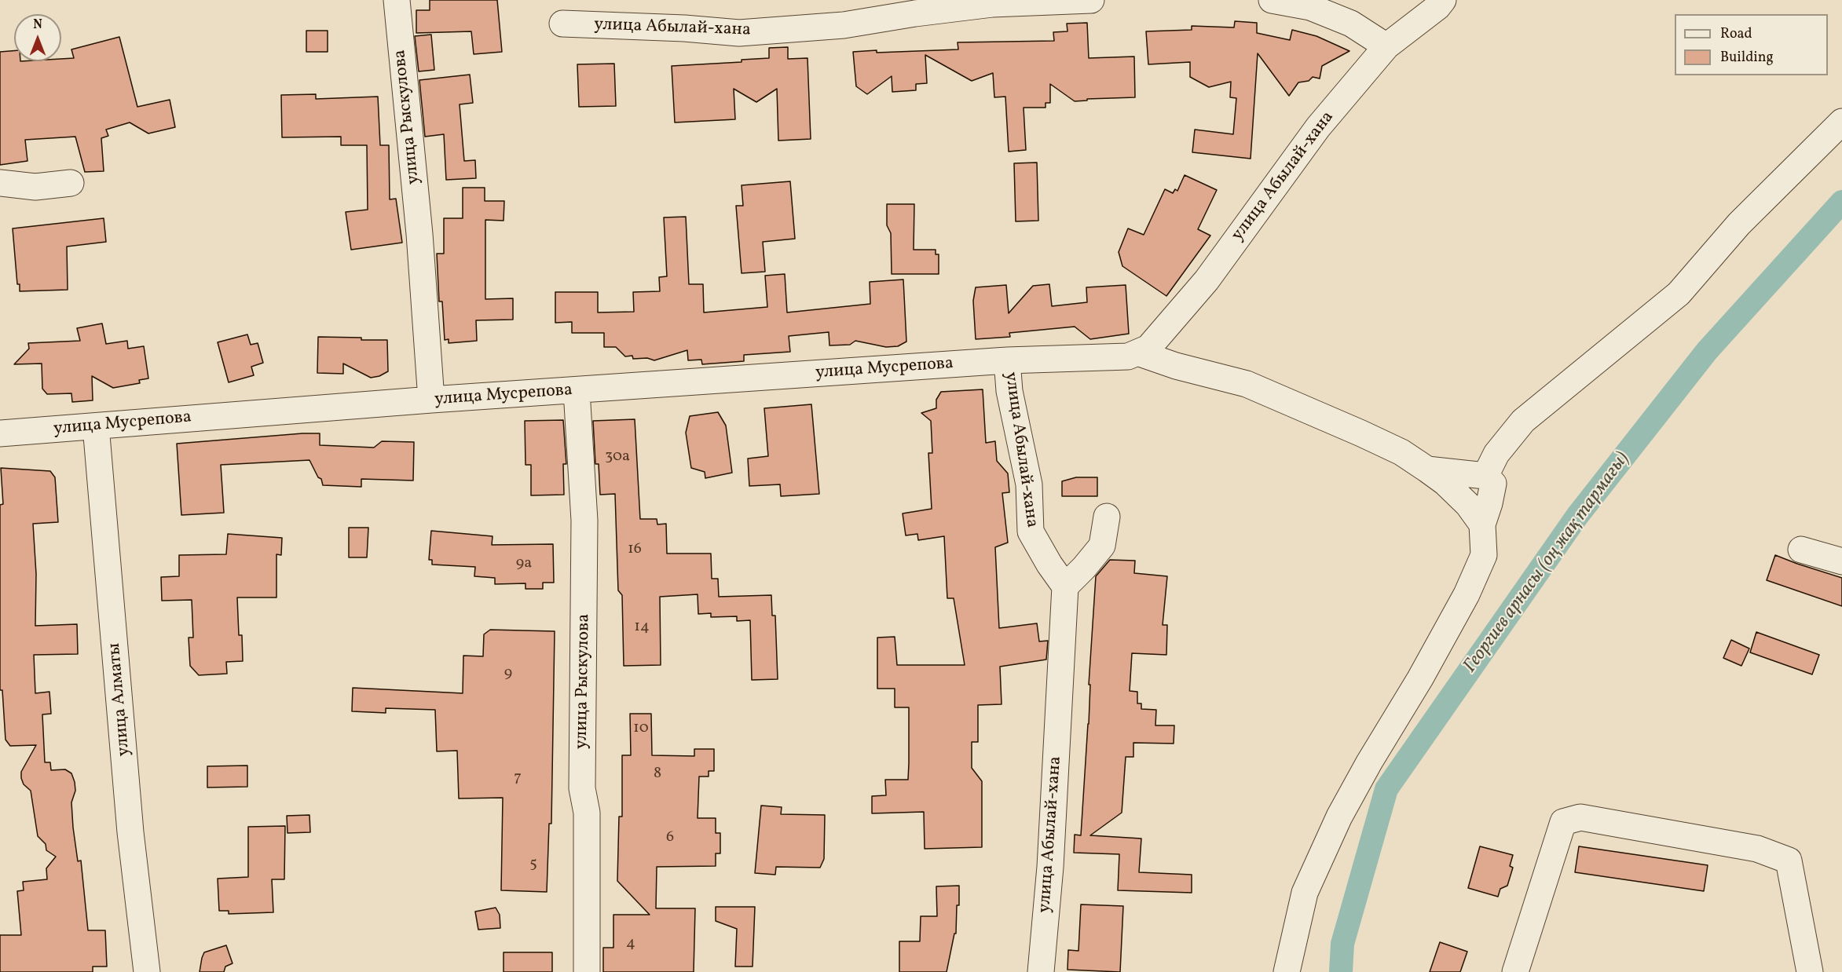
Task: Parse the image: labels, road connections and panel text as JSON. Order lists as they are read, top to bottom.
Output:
{
  "streets": {
    "street": [
      "улица Абылай-хана",
      "улица Рыскулова",
      "улица Мусрепова",
      "улица Алматы"
    ]
  },
  "crossings": [
    ["улица Абылай-хана", "улица Мусрепова"],
    ["улица Рыскулова", "улица Мусрепова"],
    ["улица Мусрепова", "улица Алматы"]
  ],
  "water": ["Георгиев арнасы (оң жақ тармағы)"],
  "house_numbers": [
    "30а",
    "16",
    "9а",
    "14",
    "9",
    "10",
    "8",
    "7",
    "6",
    "5",
    "4"
  ],
  "legend": ["Road", "Building"],
  "north": "top"
}
